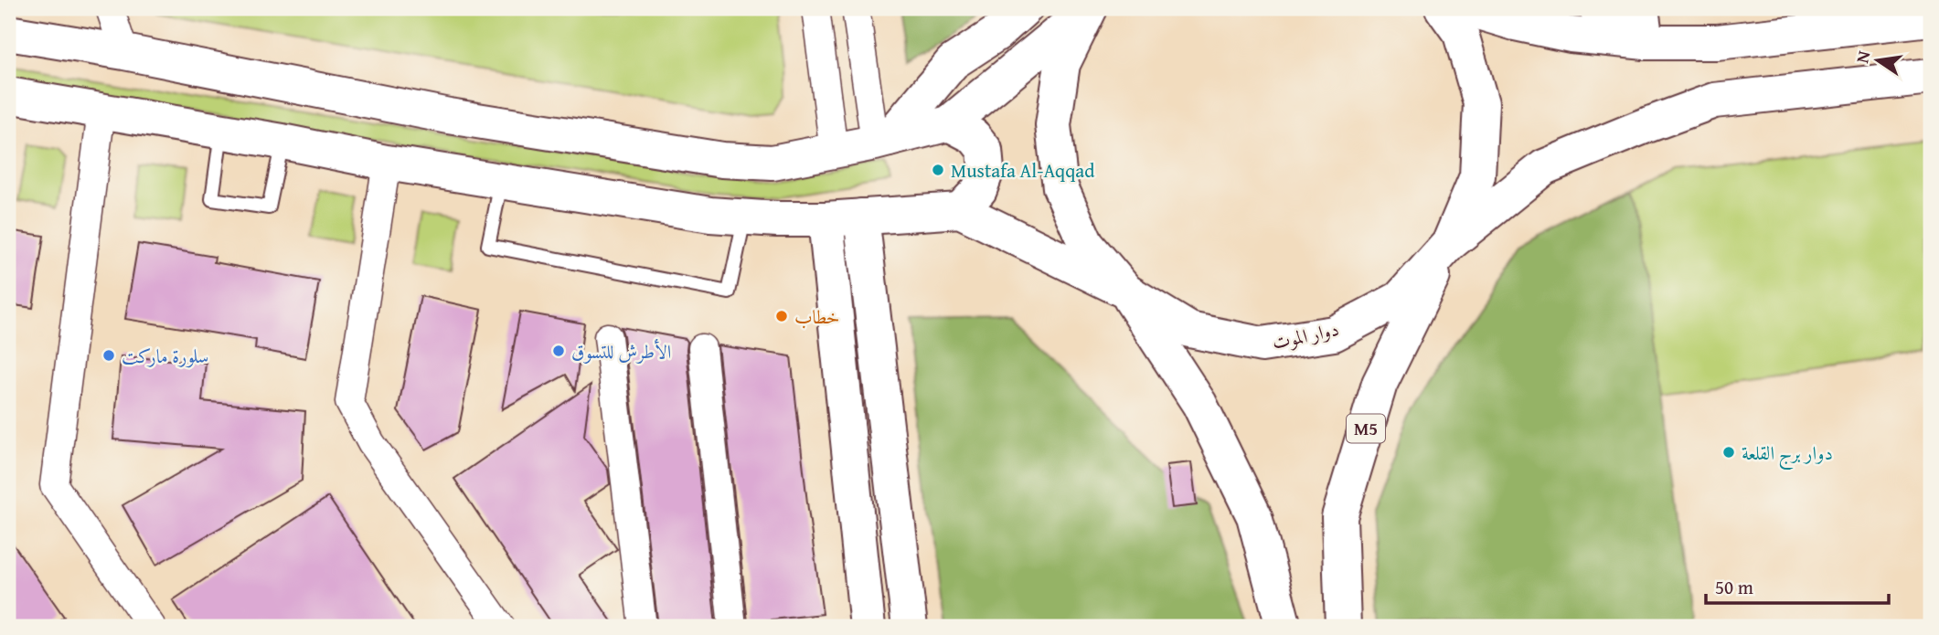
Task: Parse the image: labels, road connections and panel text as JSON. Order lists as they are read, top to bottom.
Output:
{
  "streets": {
    "main road": ["دوار الموت", "M5"]
  },
  "crossings": [
    ["دوار الموت", "M5"]
  ],
  "places": [
    "Mustafa Al-Aqqad",
    "خطاب",
    "الأطرش للتسوق",
    "سلورة ماركت",
    "دوار برج القلعة"
  ],
  "scale_bar": "50 m",
  "north": "left"
}
